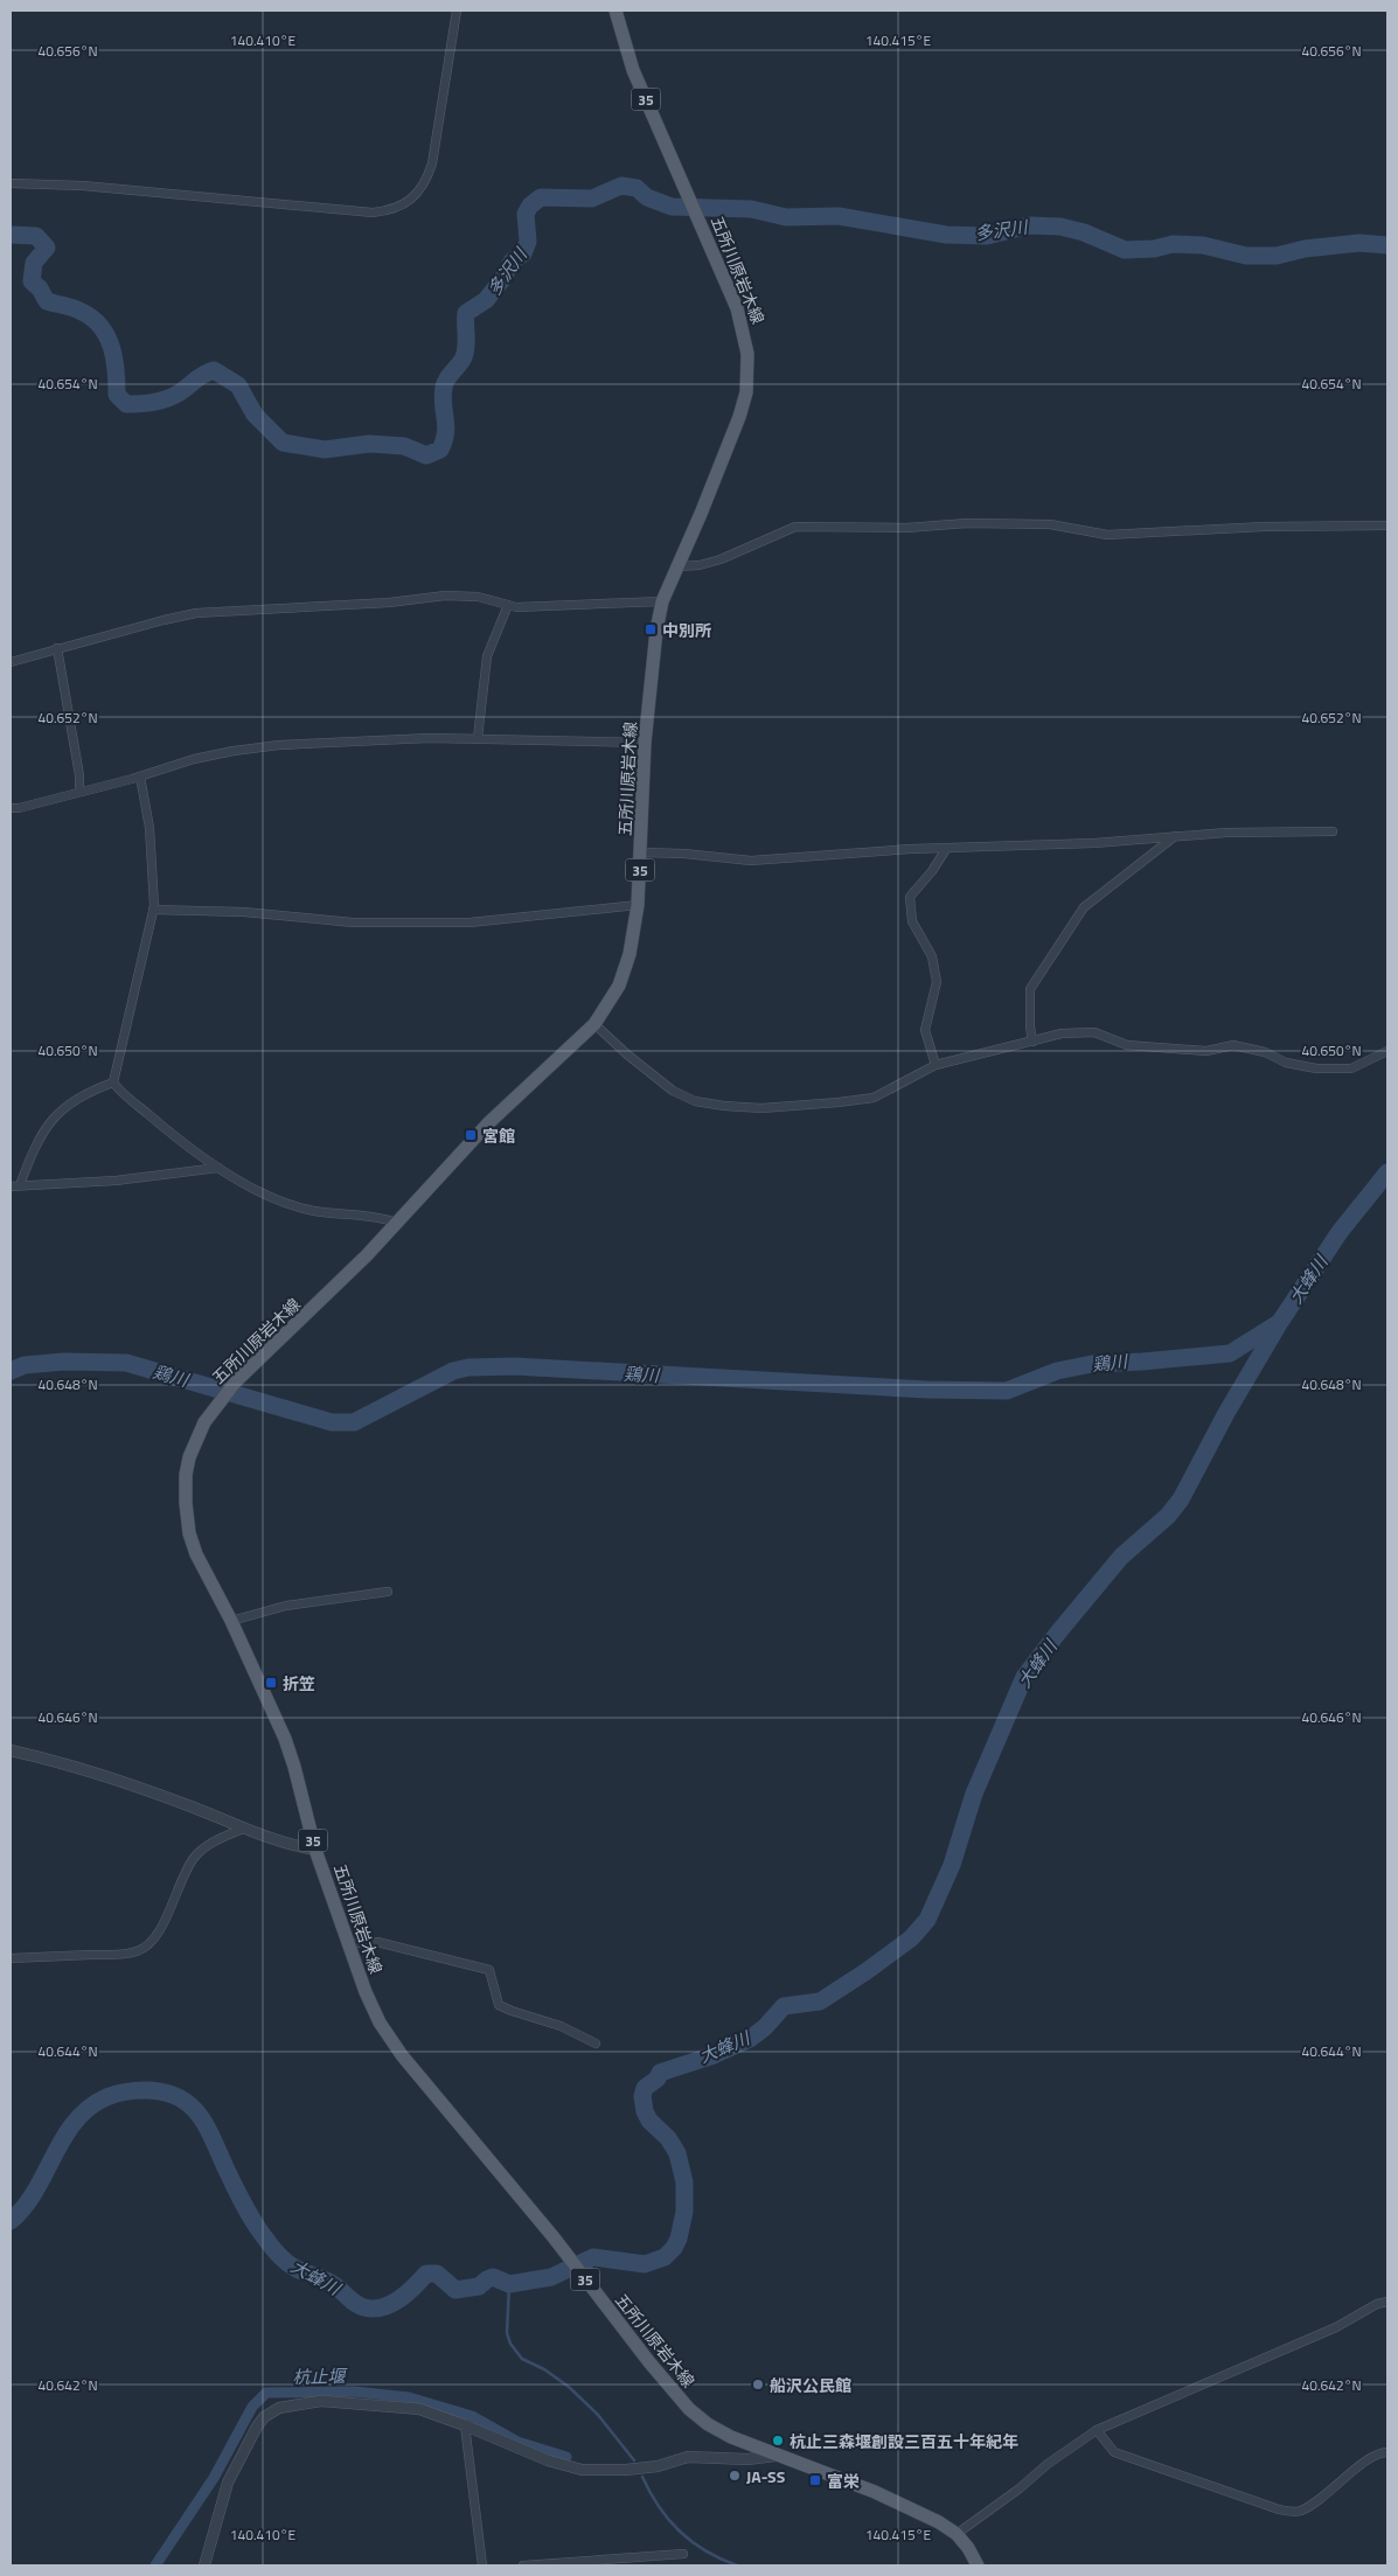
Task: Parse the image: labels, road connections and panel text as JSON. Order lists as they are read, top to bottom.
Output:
{
  "streets": {
    "main road": ["35", "五所川原岩木線"]
  },
  "water": [
    "多沢川",
    "大蜂川",
    "鶏川",
    "杭止堰"
  ],
  "places": {
    "transit": [
      "中別所",
      "宮館",
      "折笠",
      "富栄"
    ],
    "other": ["船沢公民館", "杭止三森堰創設三百五十年紀年", "JA-SS"]
  },
  "coordinates": [
    "140.410°E",
    "140.415°E",
    "40.656°N",
    "40.654°N",
    "40.652°N",
    "40.650°N",
    "40.648°N",
    "40.646°N",
    "40.644°N",
    "40.642°N"
  ]
}
